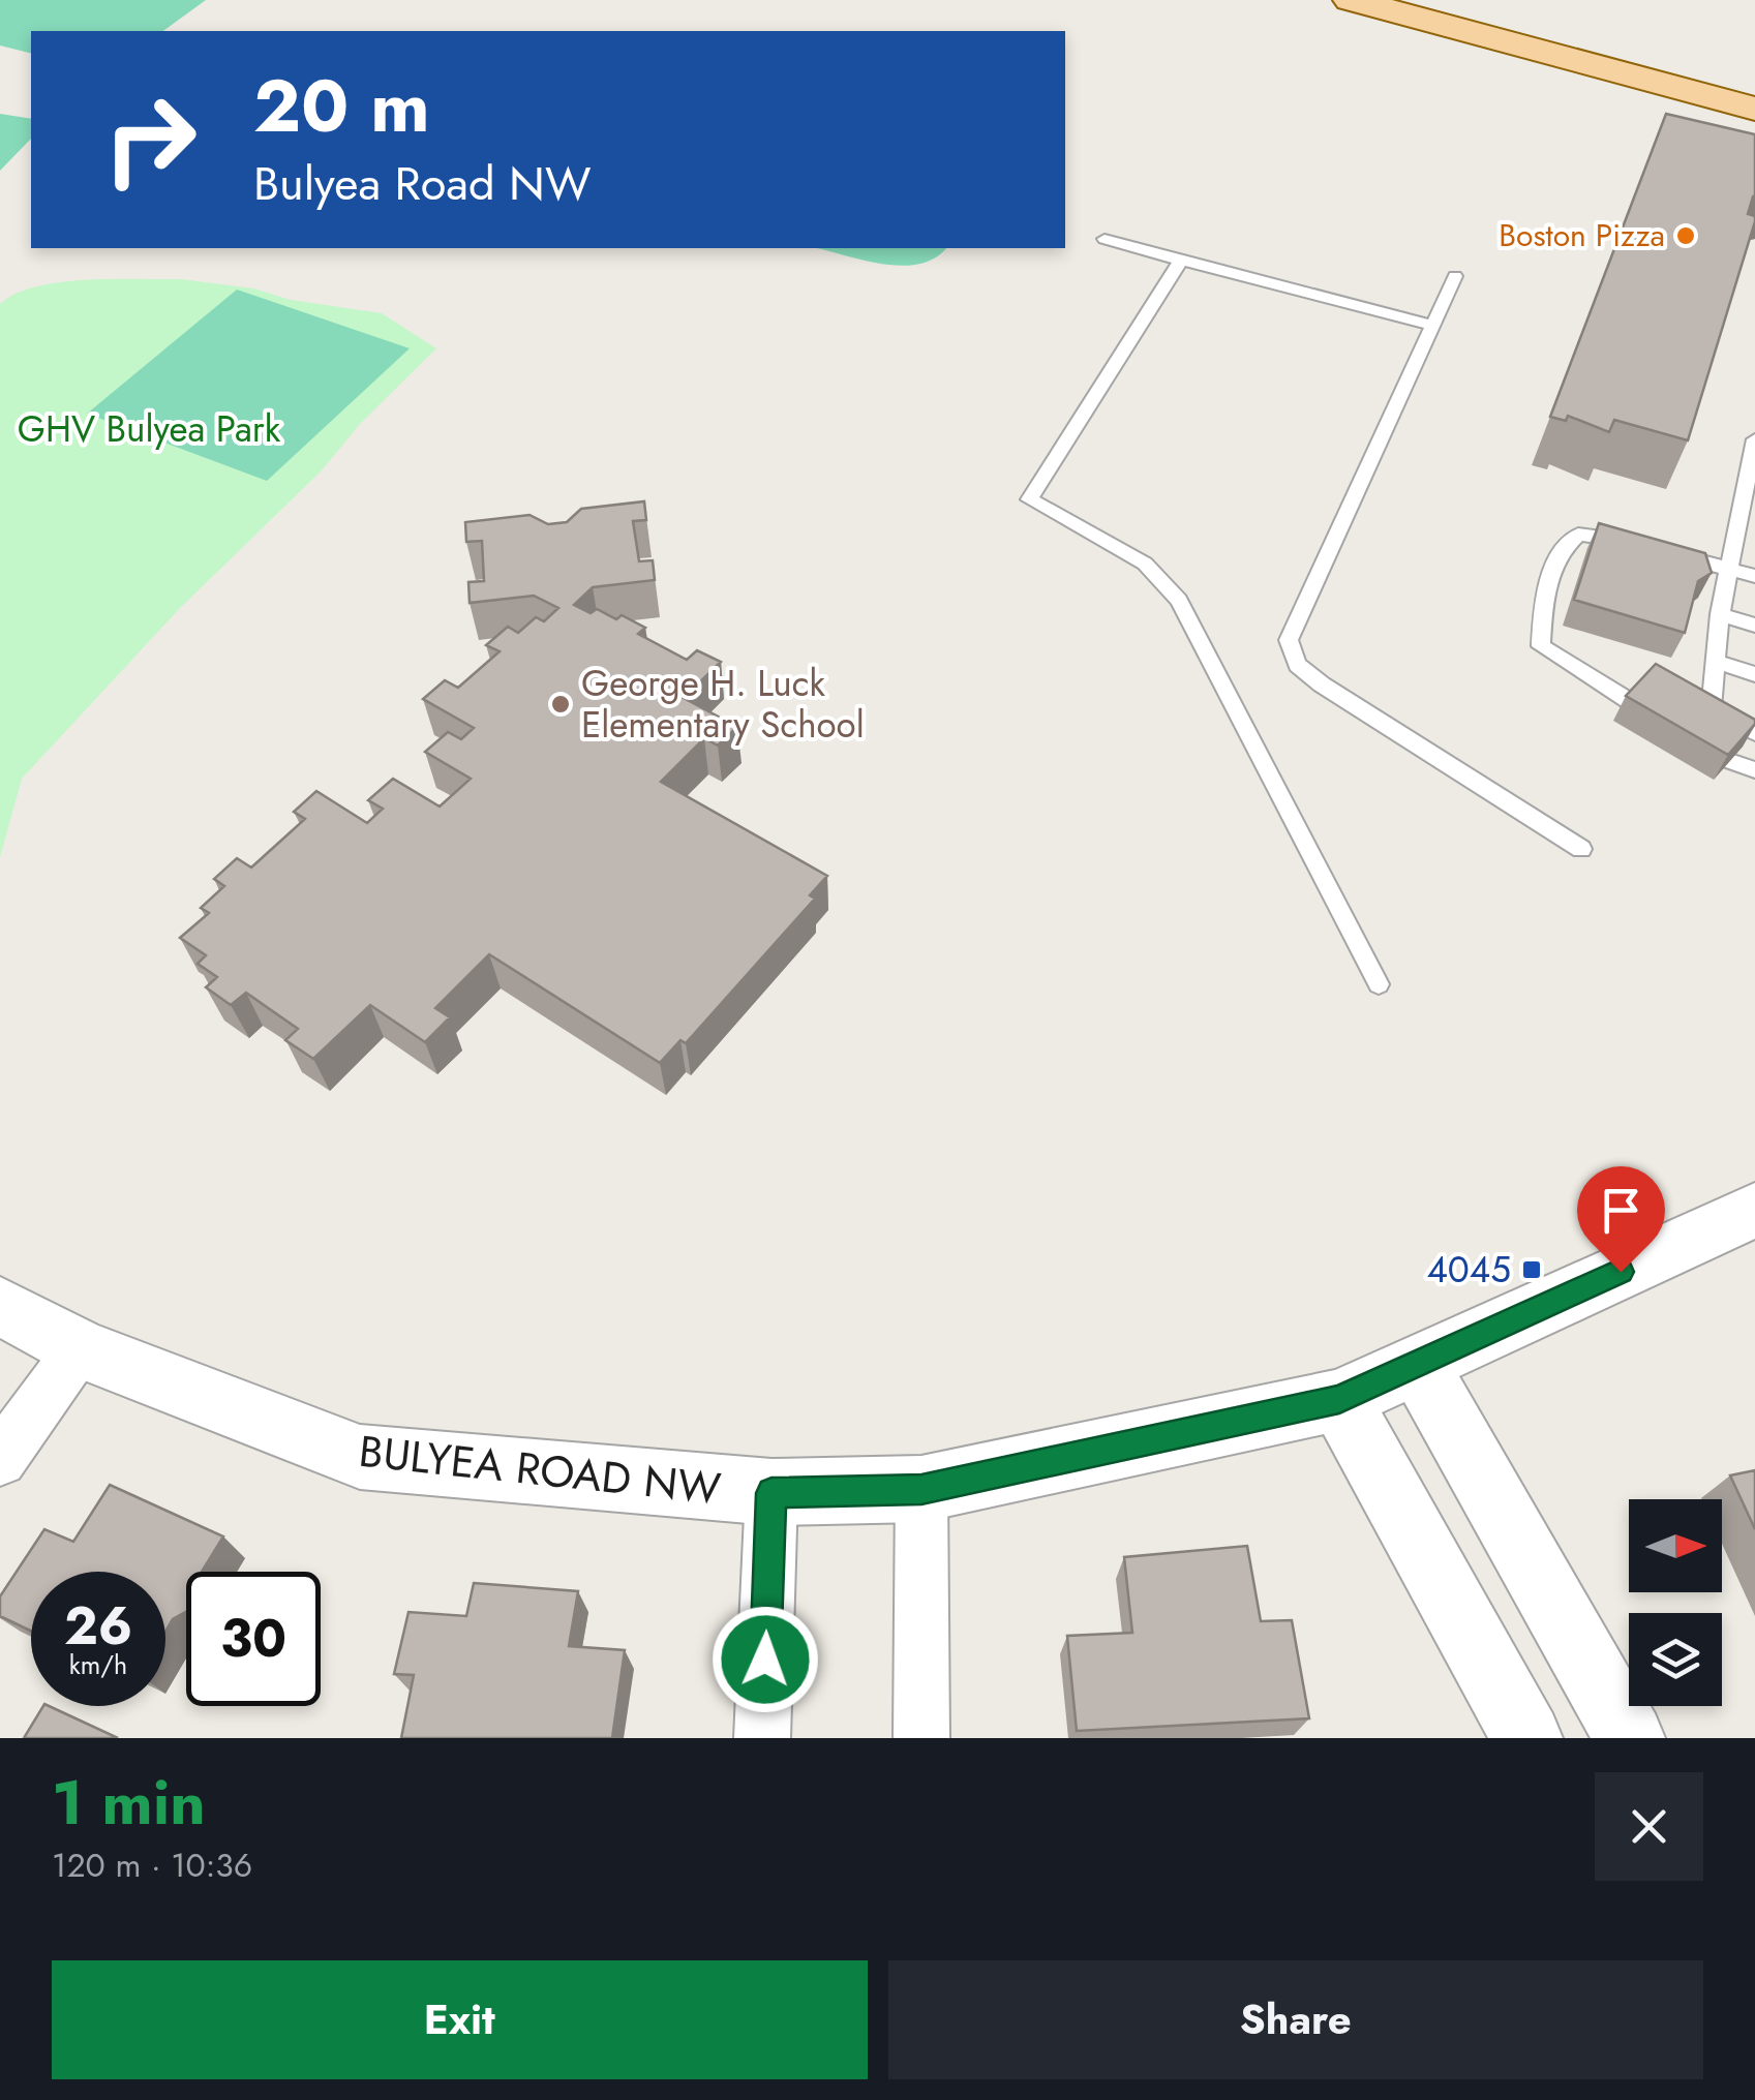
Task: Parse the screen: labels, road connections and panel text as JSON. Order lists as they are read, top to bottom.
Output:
{
  "streets": {
    "street": ["BULYEA ROAD NW"]
  },
  "parks": ["GHV Bulyea Park"],
  "places": {
    "other": ["Boston Pizza", "George H. Luck Elementary School"],
    "transit": ["4045"]
  },
  "north": "right",
  "page": {
    "turn": ["20 m", "Bulyea Road NW"],
    "speed": "26 km/h",
    "limit": "30",
    "heading": ["1 min", "120 m · 10:36"],
    "buttons": ["Exit", "Share"]
  }
}
